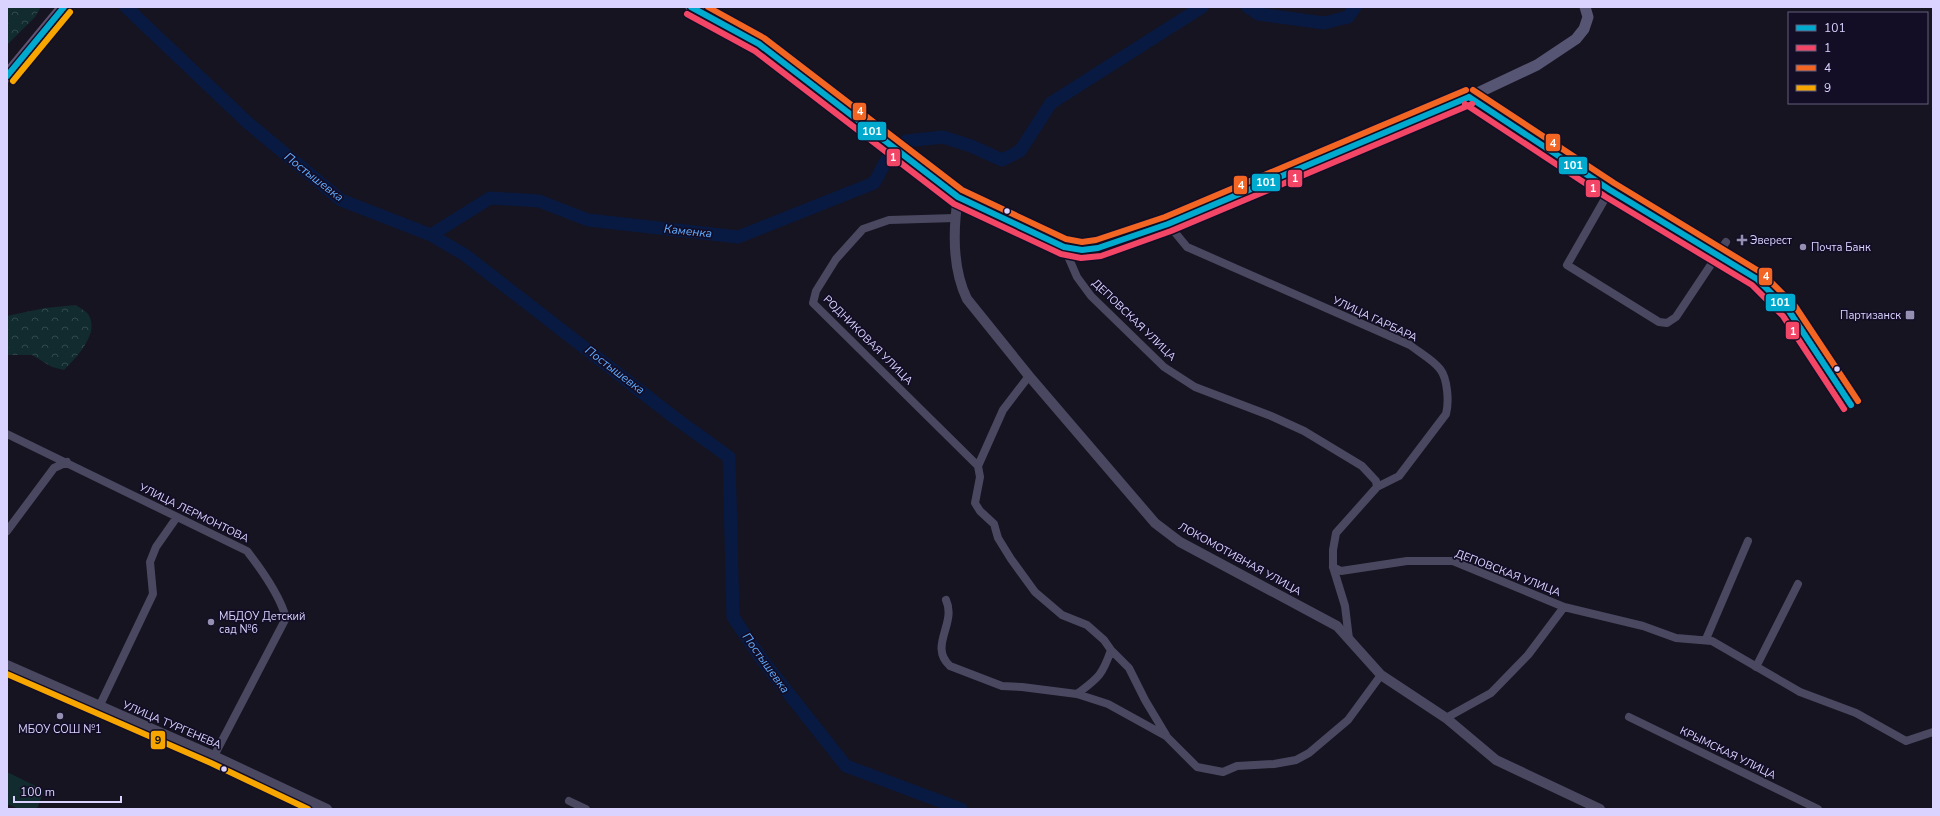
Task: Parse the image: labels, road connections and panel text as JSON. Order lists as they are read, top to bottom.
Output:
{
  "streets": {
    "street": [
      "УЛИЦА ГАРБАРА",
      "ДЕПОВСКАЯ УЛИЦА",
      "РОДНИКОВАЯ УЛИЦА",
      "УЛИЦА ЛЕРМОНТОВА",
      "ЛОКОМОТИВНАЯ УЛИЦА",
      "УЛИЦА ТУРГЕНЕВА",
      "КРЫМСКАЯ УЛИЦА"
    ]
  },
  "crossings": [
    ["УЛИЦА ГАРБАРА", "ДЕПОВСКАЯ УЛИЦА"],
    ["РОДНИКОВАЯ УЛИЦА", "ЛОКОМОТИВНАЯ УЛИЦА"],
    ["УЛИЦА ЛЕРМОНТОВА", "УЛИЦА ТУРГЕНЕВА"]
  ],
  "water": ["Постышевка", "Каменка"],
  "places": {
    "health": ["Эверест"],
    "other": ["Почта Банк", "МБДОУ Детский сад №6", "МБОУ СОШ №1"],
    "transit": ["Партизанск"]
  },
  "lines": [
    "transit line 101",
    "transit line 4",
    "transit line 9",
    "transit line 1"
  ],
  "legend": [
    "101",
    "1",
    "4",
    "9"
  ],
  "scale_bar": "100 m"
}
